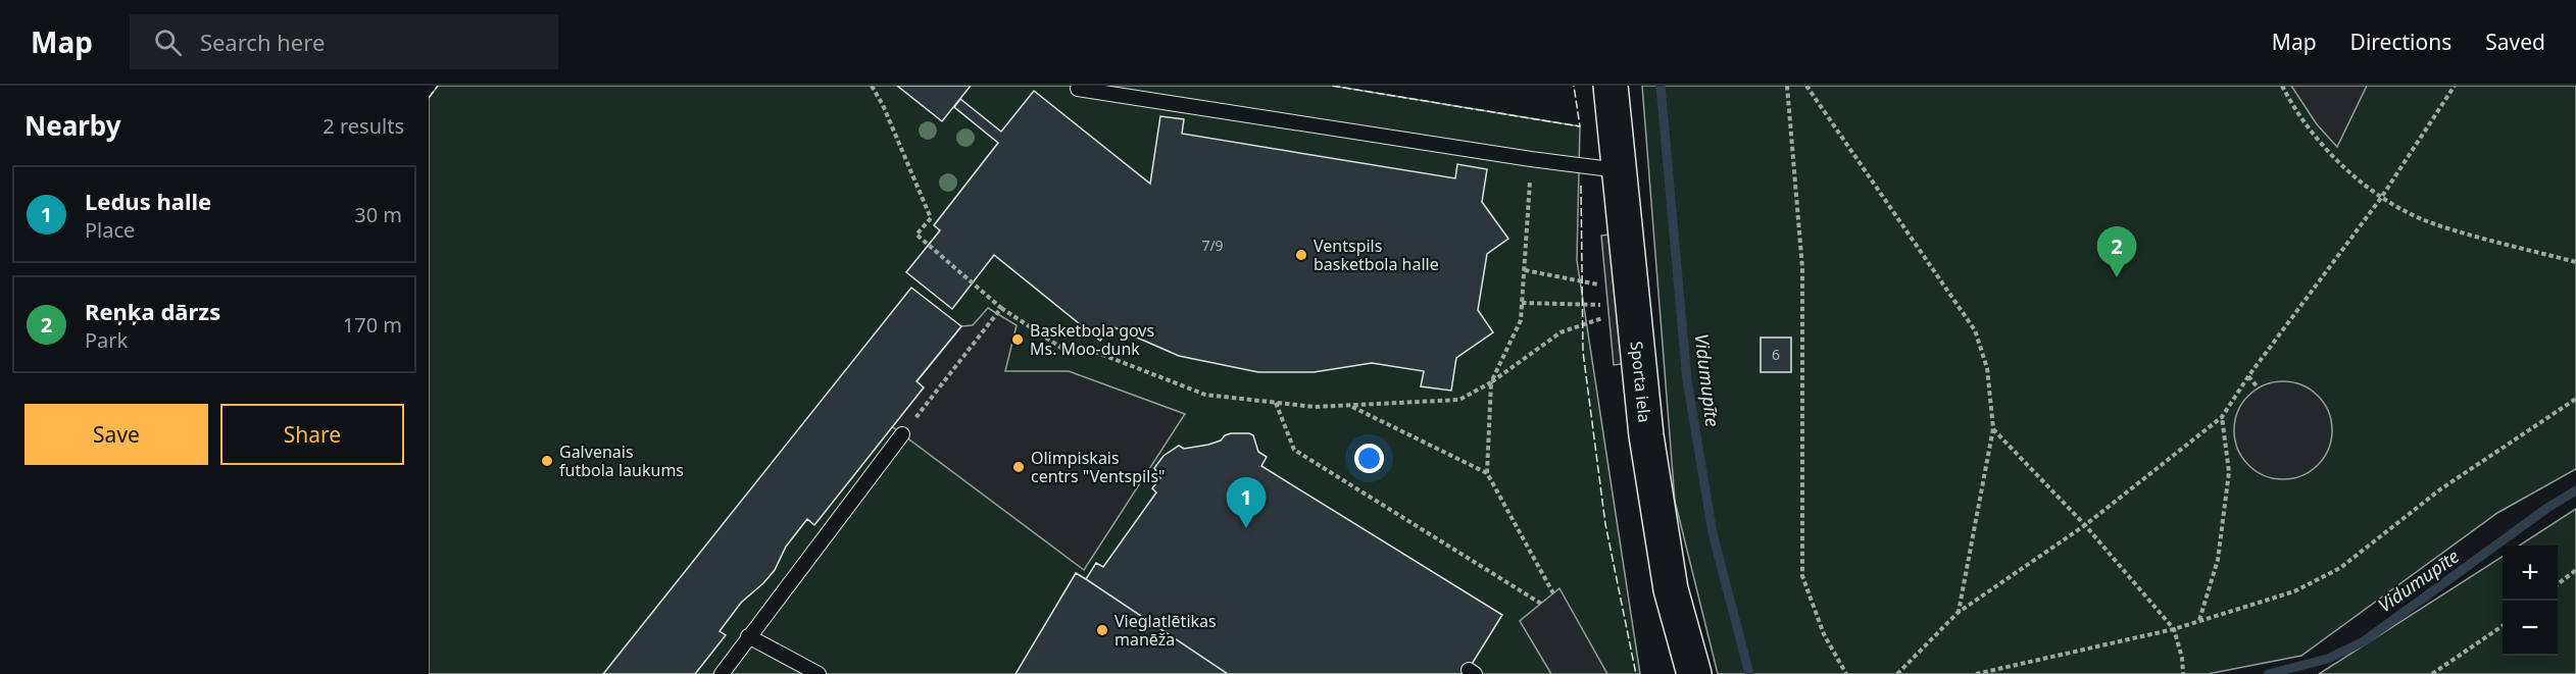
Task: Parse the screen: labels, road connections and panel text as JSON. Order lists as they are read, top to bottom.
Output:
{
  "streets": {
    "street": ["Sporta iela"]
  },
  "water": ["Vidumupīte"],
  "places": [
    "Ventspils basketbola halle",
    "Basketbola govs Ms. Moo-dunk",
    "Galvenais futbola laukums",
    "Olimpiskais centrs \"Ventspils\"",
    "Vieglatlētikas manēža"
  ],
  "house_numbers": ["7/9", "6"],
  "page": {
    "header": "Map",
    "search": "Search here",
    "nav": ["Map", "Directions", "Saved"],
    "heading": ["Nearby", "2 results"],
    "list": [
      {
        "mark": "1",
        "name": "Ledus halle",
        "note": "Place",
        "value": "30 m"
      },
      {
        "mark": "2",
        "name": "Reņķa dārzs",
        "note": "Park",
        "value": "170 m"
      }
    ],
    "pins": ["2", "1"],
    "buttons": ["Save", "Share"],
    "map_buttons": ["+", "−"]
  }
}
